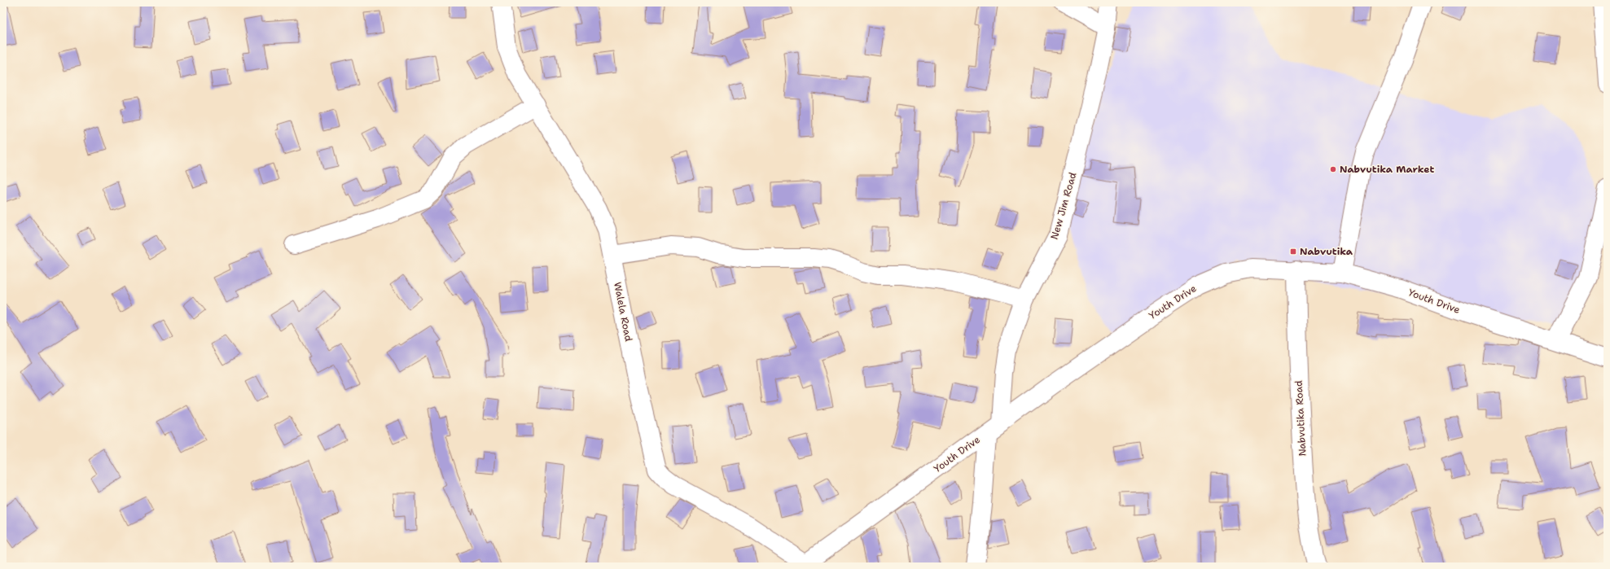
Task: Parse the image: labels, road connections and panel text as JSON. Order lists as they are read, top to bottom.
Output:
{
  "streets": {
    "street": [
      "New Jim Road",
      "Youth Drive",
      "Walela Road",
      "Nabvutika Road"
    ]
  },
  "crossings": [
    ["New Jim Road", "Youth Drive"],
    ["Youth Drive", "Walela Road"],
    ["Youth Drive", "Nabvutika Road"]
  ],
  "places": {
    "other": ["Nabvutika Market"],
    "transit": ["Nabvutika"]
  }
}
